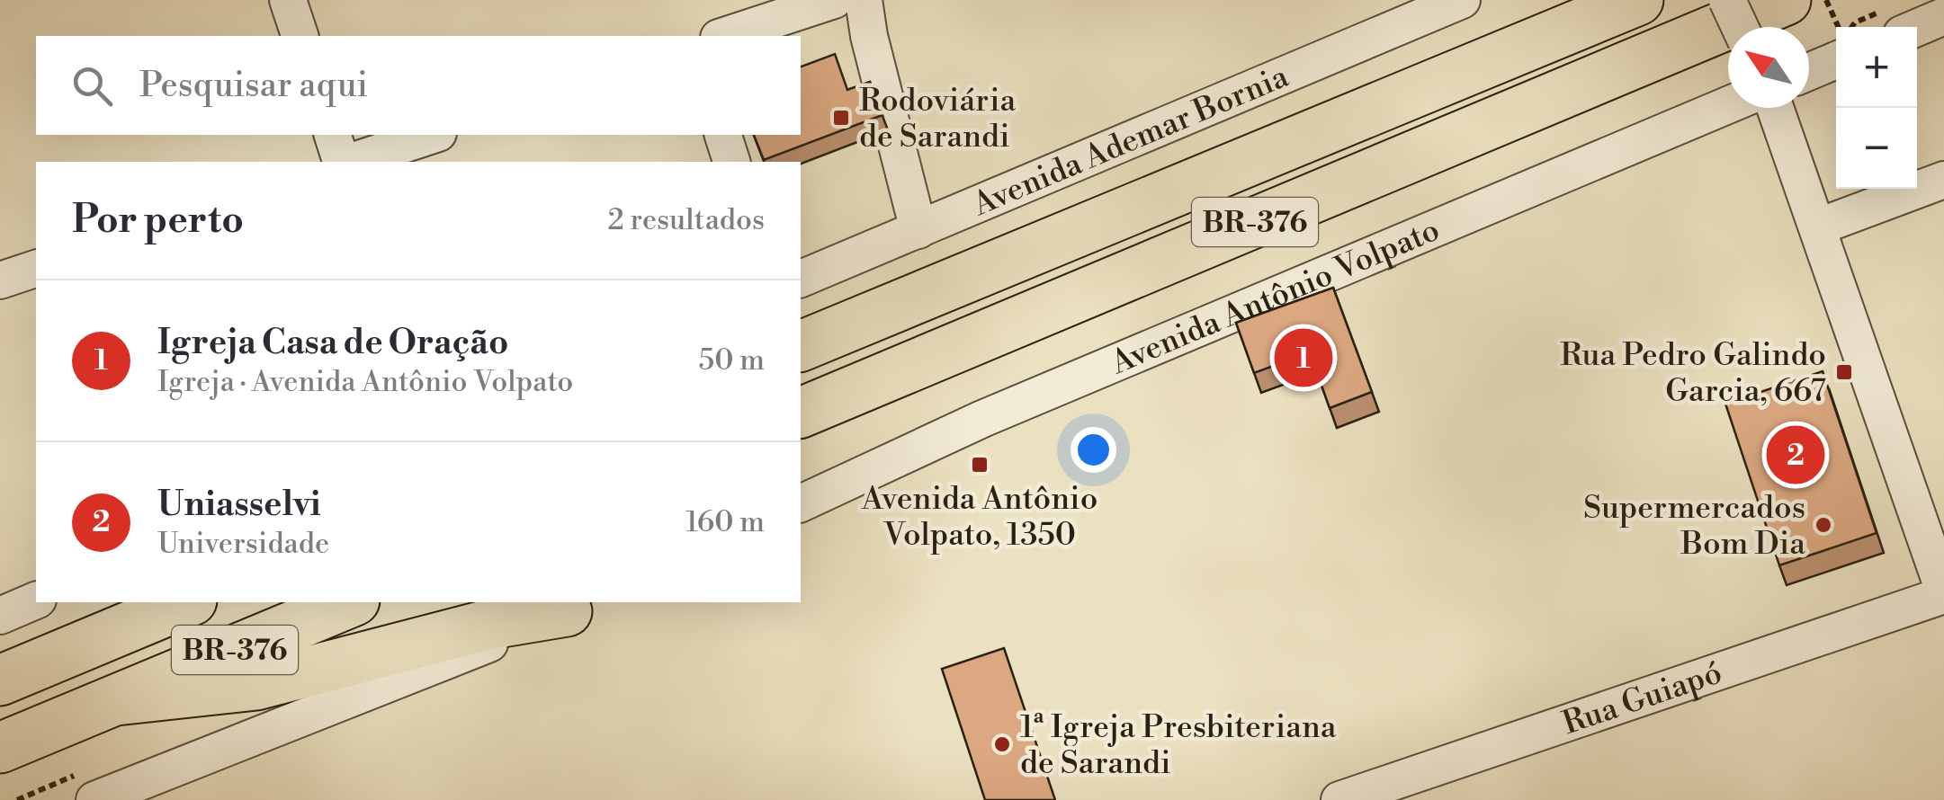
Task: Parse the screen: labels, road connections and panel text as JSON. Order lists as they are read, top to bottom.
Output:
{
  "streets": {
    "highway": ["BR-376"],
    "street": ["Avenida Ademar Bornia", "Avenida Antônio Volpato", "Rua Guiapó"]
  },
  "places": {
    "transit": ["Rodoviária de Sarandi", "Rua Pedro Galindo Garcia, 667", "Avenida Antônio Volpato, 1350"],
    "other": ["Supermercados Bom Dia", "1ª Igreja Presbiteriana de Sarandi"]
  },
  "north": "top left",
  "page": {
    "map_buttons": ["+", "−"],
    "search": "Pesquisar aqui",
    "heading": ["Por perto", "2 resultados"],
    "list": [
      {
        "mark": "1",
        "name": "Igreja Casa de Oração",
        "note": "Igreja · Avenida Antônio Volpato",
        "value": "50 m"
      },
      {
        "mark": "2",
        "name": "Uniasselvi",
        "note": "Universidade",
        "value": "160 m"
      }
    ],
    "pins": ["1", "2"]
  }
}
